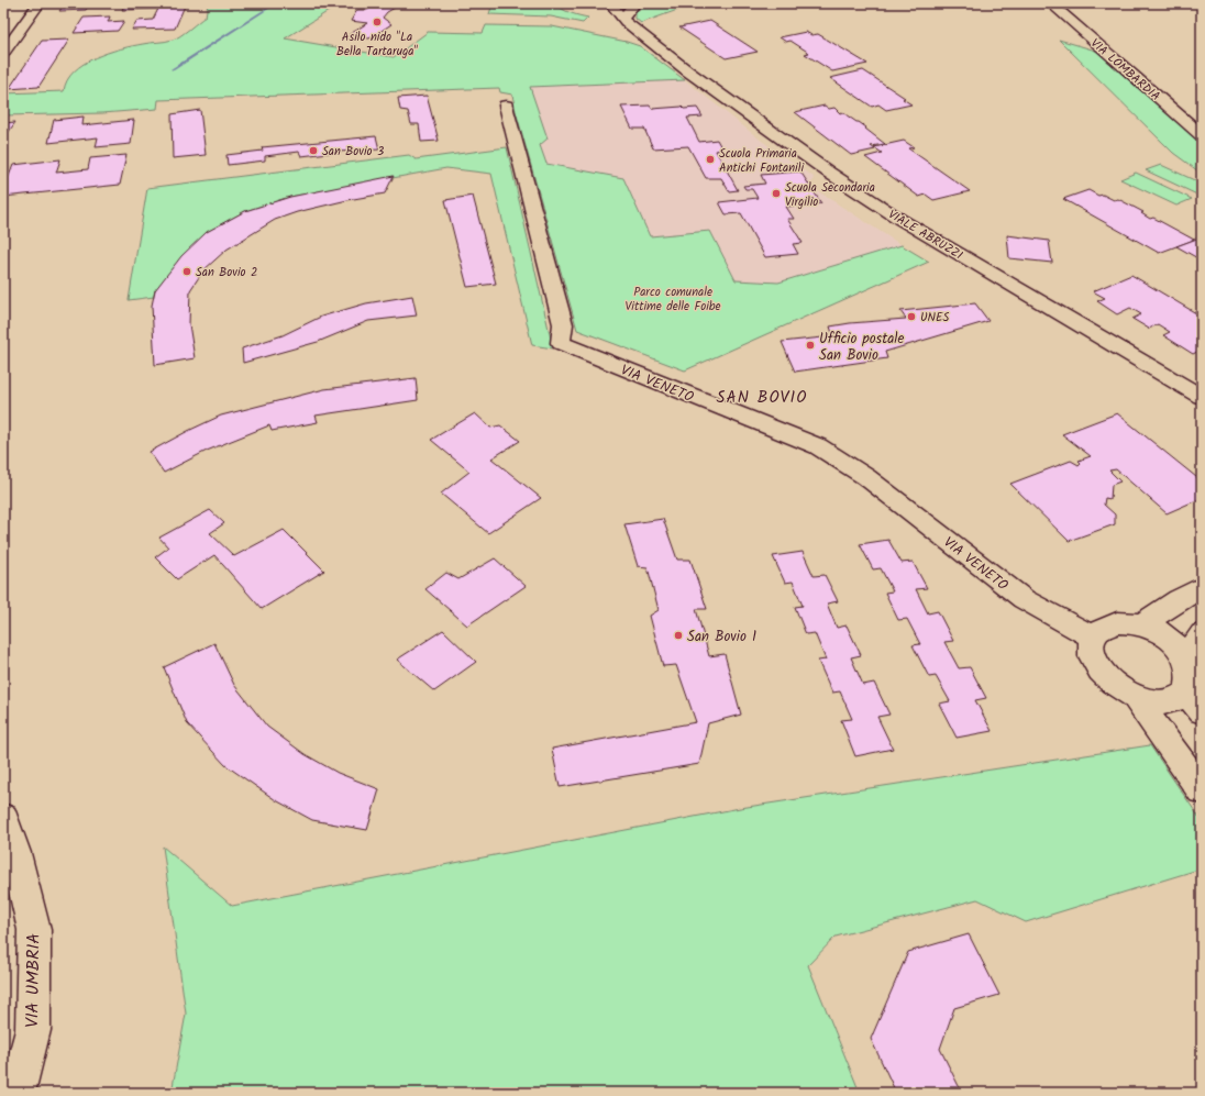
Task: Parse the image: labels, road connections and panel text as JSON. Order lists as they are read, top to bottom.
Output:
{
  "streets": {
    "street": [
      "VIA LOMBARDIA",
      "VIALE ABRUZZI",
      "VIA VENETO",
      "VIA UMBRIA"
    ]
  },
  "districts": ["SAN BOVIO"],
  "parks": ["Parco comunale Vittime delle Foibe"],
  "places": [
    "Asilo nido \"La Bella Tartaruga\"",
    "San Bovio 3",
    "Scuola Primaria Antichi Fontanili",
    "Scuola Secondaria Virgilio",
    "San Bovio 2",
    "UNES",
    "Ufficio postale San Bovio",
    "San Bovio 1"
  ]
}
